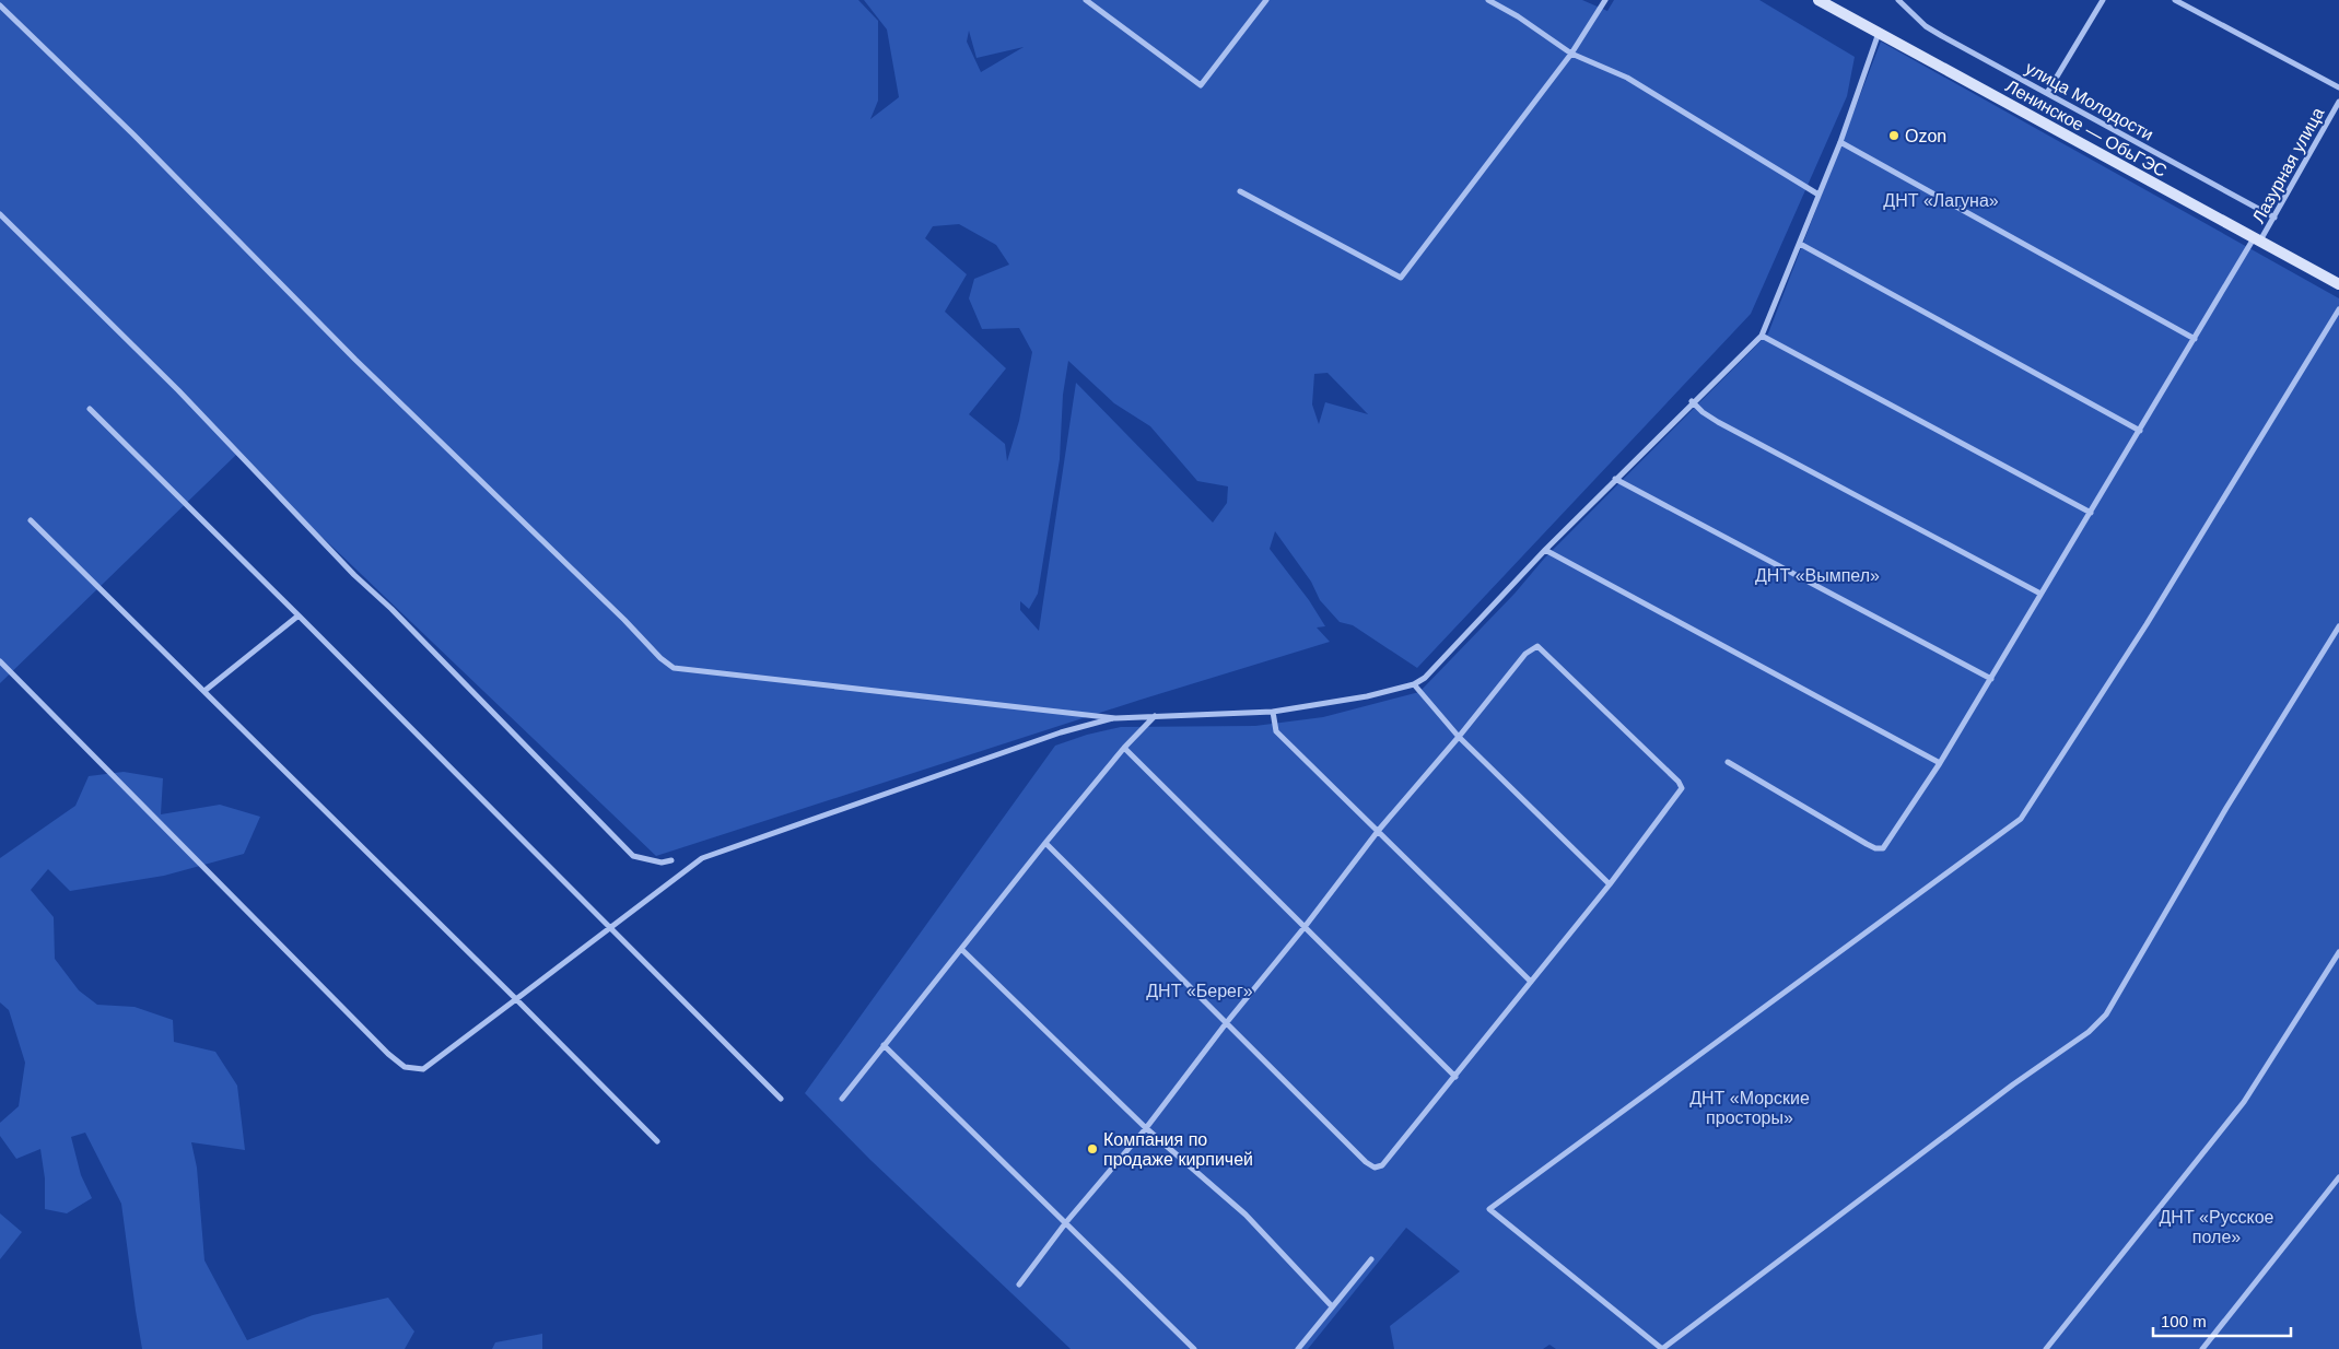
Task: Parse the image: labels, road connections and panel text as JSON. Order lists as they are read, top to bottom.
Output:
{
  "streets": {
    "main road": ["Ленинское — ОбьГЭС"],
    "street": ["улица Молодости", "Лазурная улица"]
  },
  "crossings": [
    ["улица Молодости", "Лазурная улица"],
    ["Ленинское — ОбьГЭС", "Лазурная улица"]
  ],
  "parks": [
    "ДНТ «Лагуна»",
    "ДНТ «Вымпел»",
    "ДНТ «Берег»",
    "ДНТ «Морские просторы»",
    "ДНТ «Русское поле»"
  ],
  "places": ["Ozon", "Компания по продаже кирпичей"],
  "scale_bar": "100 m"
}
